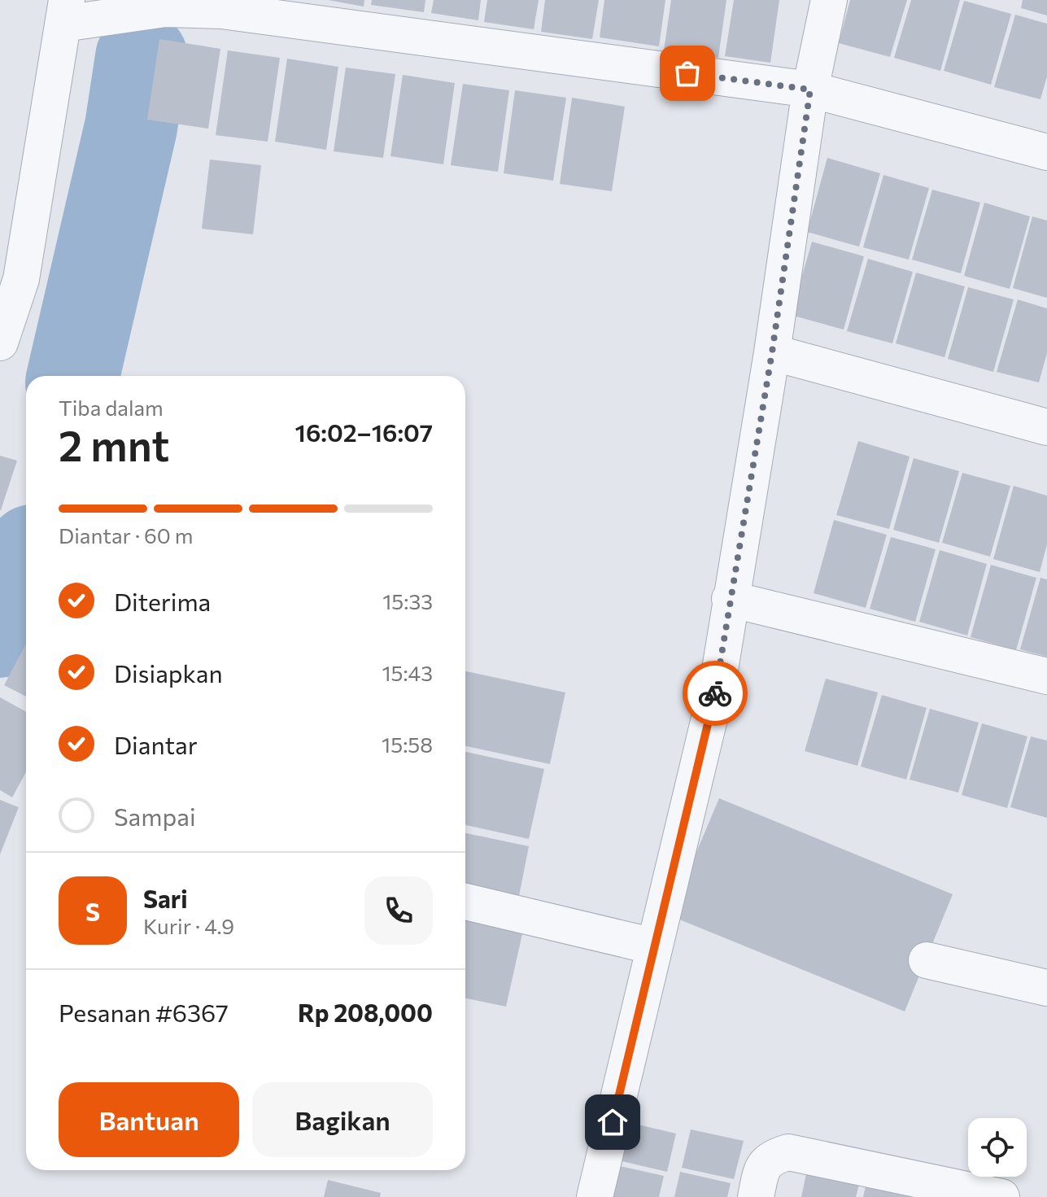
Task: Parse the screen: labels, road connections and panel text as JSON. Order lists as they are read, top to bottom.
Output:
{
  "page": {
    "heading": ["2 mnt", "Tiba dalam", "16:02–16:07"],
    "panel": [
      "Sari",
      "Kurir · 4.9",
      "Pesanan #6367",
      "Rp 208,000"
    ],
    "bar": "Diantar · 60 m",
    "list": [
      ["Diterima", "15:33"],
      ["Disiapkan", "15:43"],
      ["Diantar", "15:58"],
      "Sampai"
    ],
    "round": "S",
    "buttons": ["Bantuan", "Bagikan"]
  }
}
